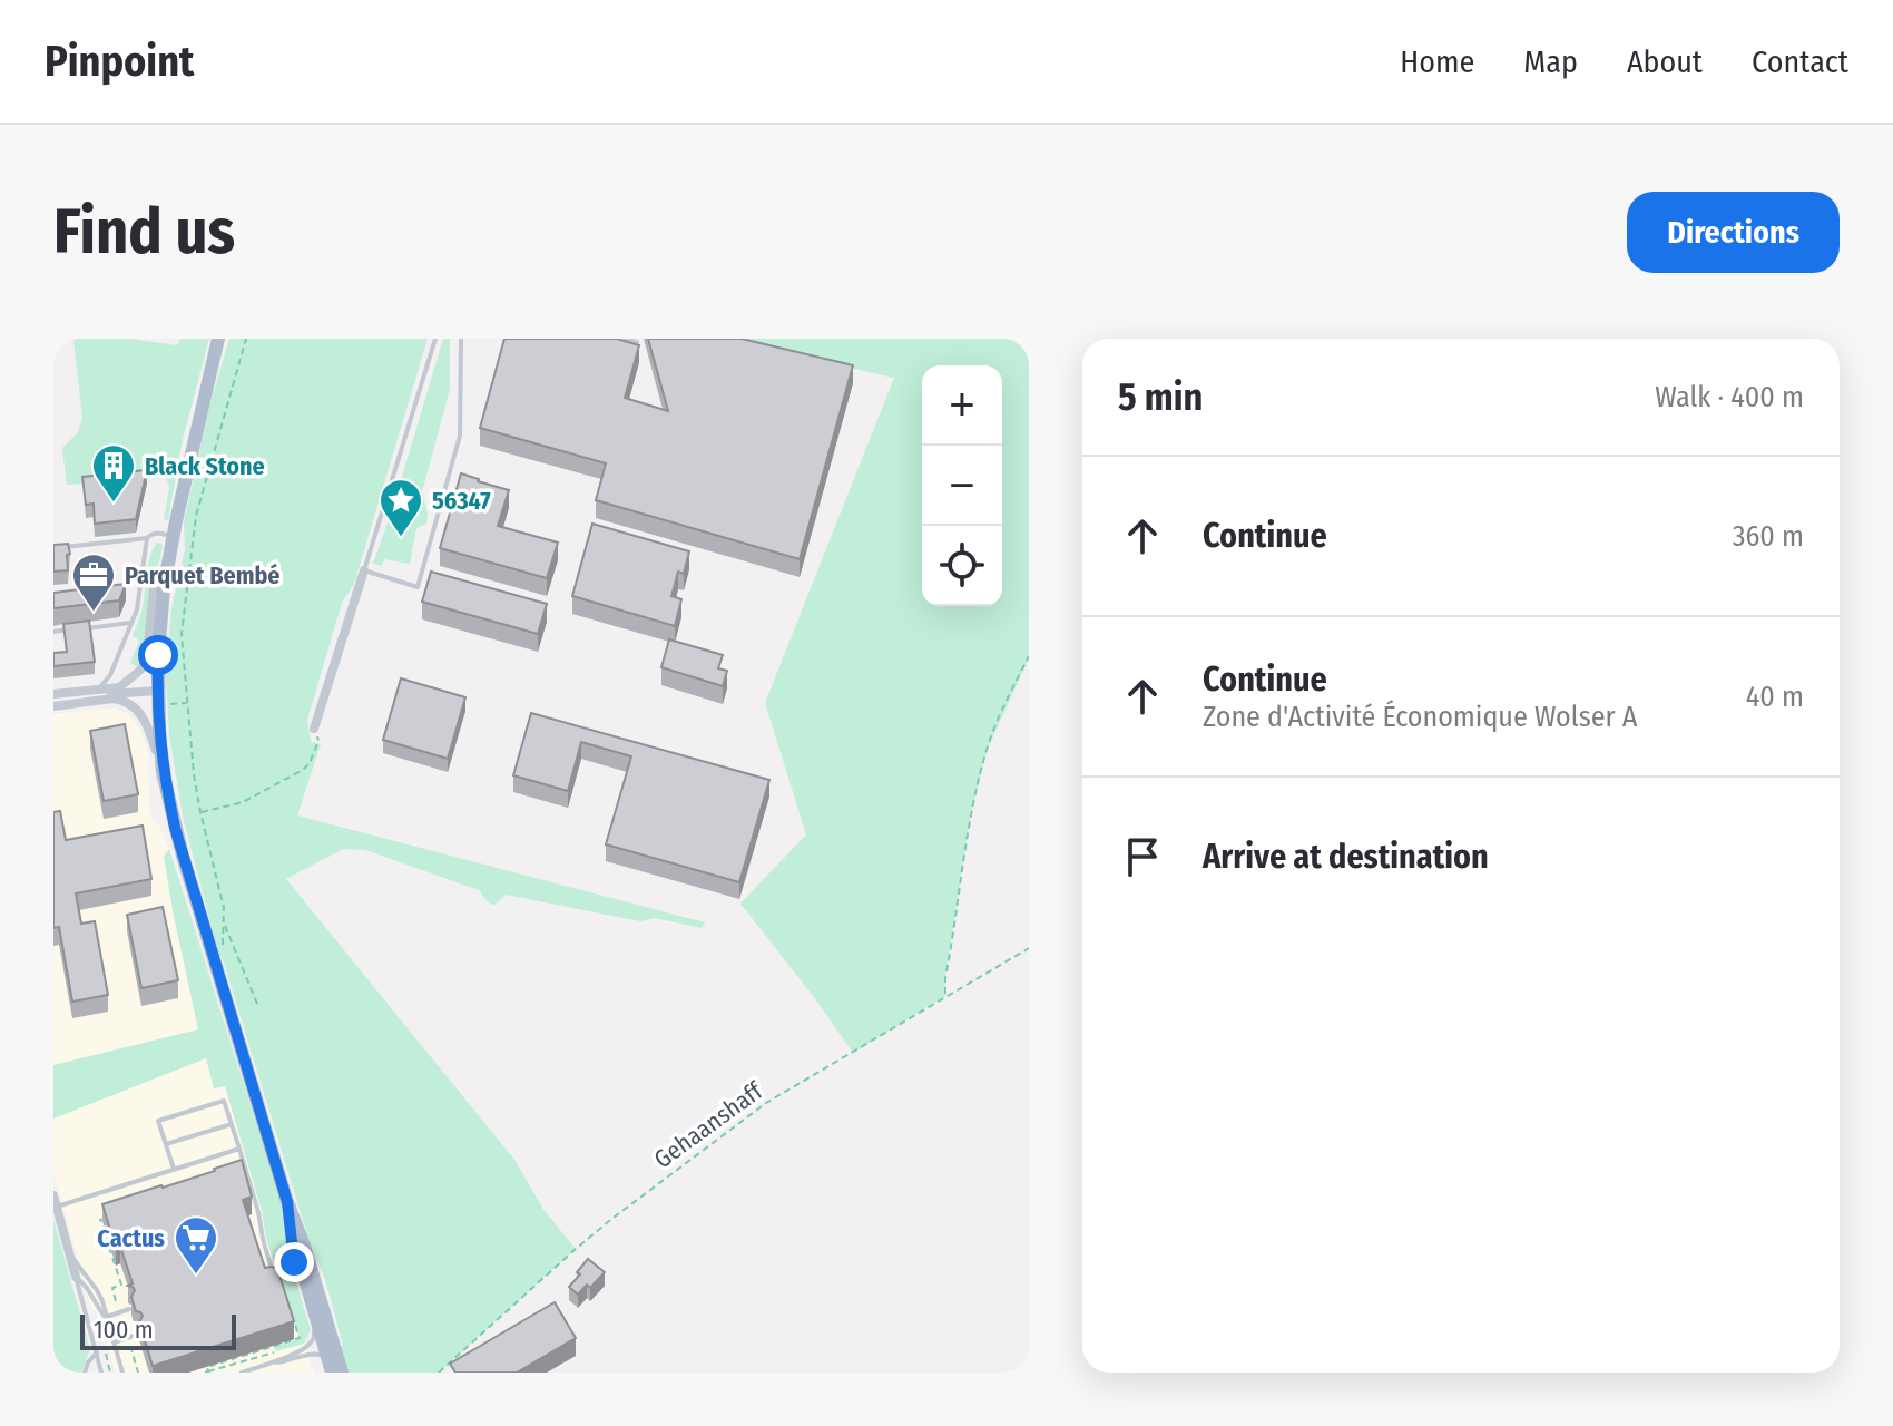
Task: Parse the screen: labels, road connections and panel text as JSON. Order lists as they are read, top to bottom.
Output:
{
  "streets": {
    "path": ["Gehaanshaff"]
  },
  "places": {
    "building": ["Black Stone"],
    "place": ["56347"],
    "office": ["Parquet Bembé"],
    "supermarket": ["Cactus"]
  },
  "scale_bar": "100 m",
  "page": {
    "header": "Pinpoint",
    "nav": [
      "Home",
      "Map",
      "About",
      "Contact"
    ],
    "buttons": "Directions",
    "title": "Find us",
    "heading": ["5 min", "Walk · 400 m"],
    "map_buttons": ["+", "−"],
    "list": [
      ["Continue", "360 m"],
      ["Continue", "Zone d'Activité Économique Wolser A", "40 m"],
      "Arrive at destination"
    ],
    "scale": "100 m"
  }
}
